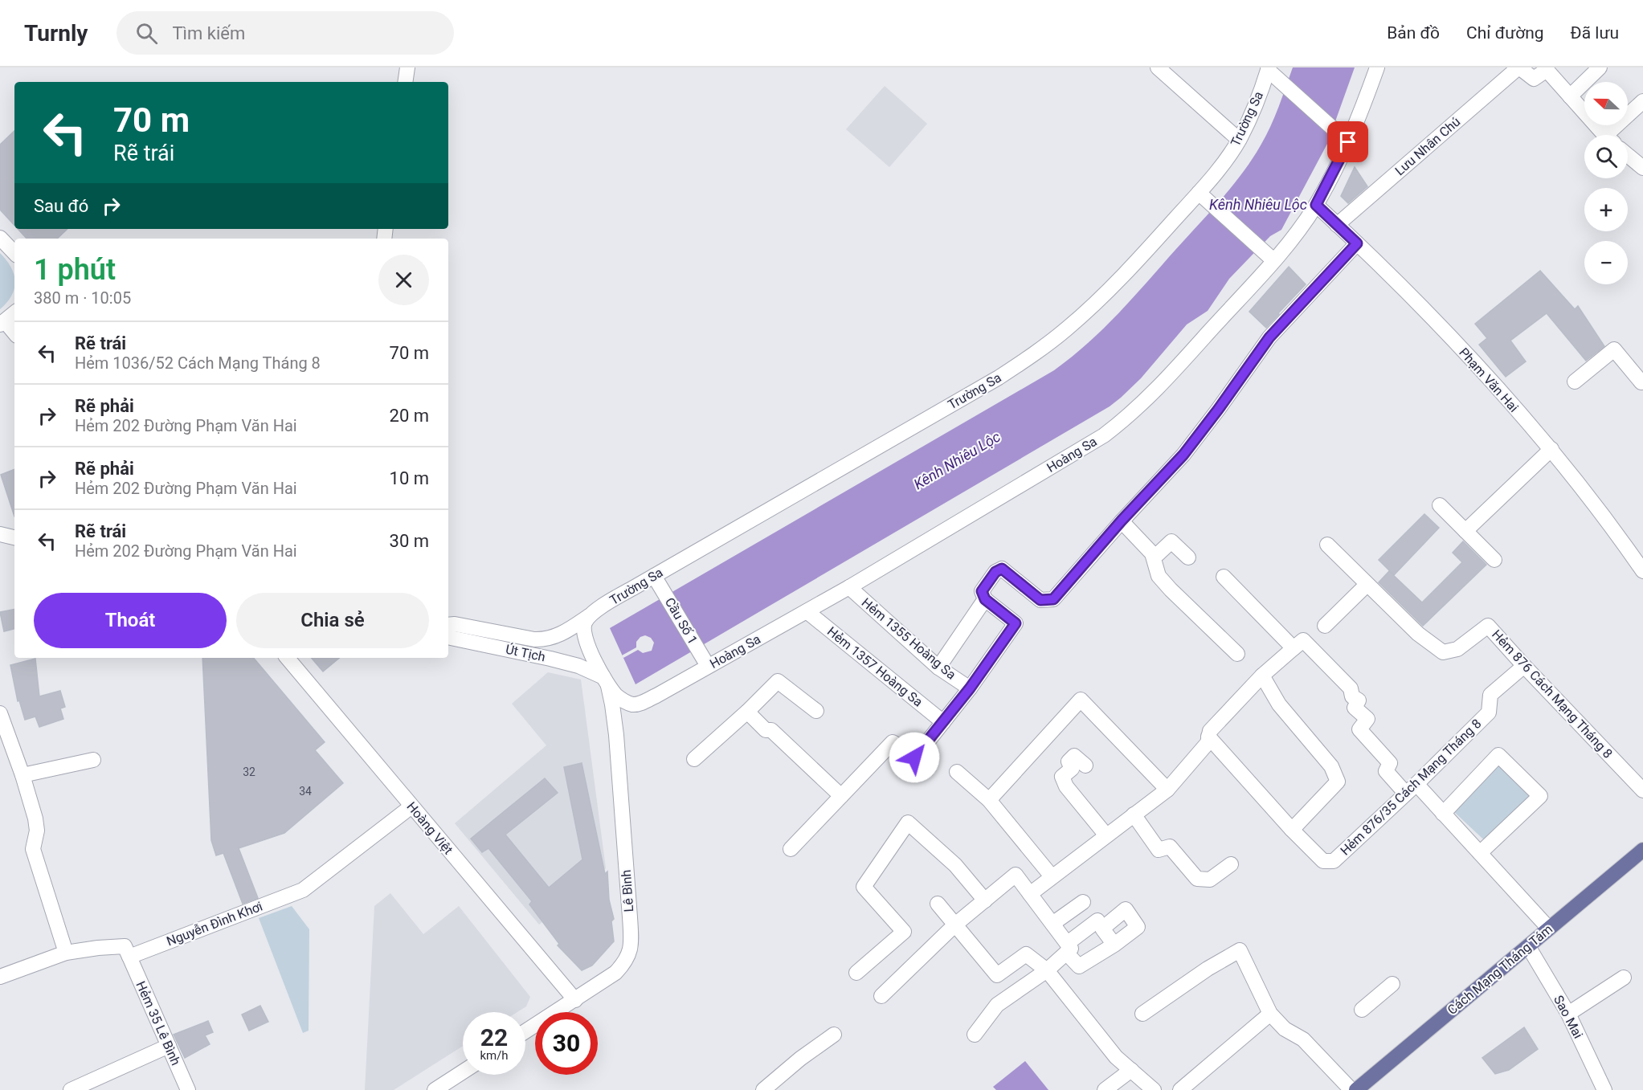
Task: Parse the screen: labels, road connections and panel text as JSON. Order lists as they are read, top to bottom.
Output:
{
  "streets": {
    "main road": ["Cách Mạng Tháng Tám"],
    "street": [
      "Trường Sa",
      "Lưu Nhân Chú",
      "Phạm Văn Hai",
      "Hoàng Sa",
      "Cầu Số 1",
      "Hẻm 1355 Hoàng Sa",
      "Út Tịch",
      "Hẻm 1357 Hoàng Sa",
      "Hẻm 876 Cách Mạng Tháng 8",
      "Hẻm 876/35 Cách Mạng Tháng 8",
      "Hoàng Việt",
      "Lê Bình",
      "Nguyễn Đình Khơi",
      "Sao Mai",
      "Hẻm 35 Lê Bình"
    ]
  },
  "crossings": [
    ["Trường Sa", "Hoàng Sa"],
    ["Trường Sa", "Cầu Số 1"],
    ["Trường Sa", "Út Tịch"],
    ["Trường Sa", "Lê Bình"],
    ["Lưu Nhân Chú", "Phạm Văn Hai"],
    ["Phạm Văn Hai", "Hoàng Sa"],
    ["Hoàng Sa", "Cầu Số 1"],
    ["Hoàng Sa", "Hẻm 1355 Hoàng Sa"],
    ["Hoàng Sa", "Út Tịch"],
    ["Hoàng Sa", "Hẻm 1357 Hoàng Sa"],
    ["Hoàng Sa", "Lê Bình"],
    ["Cầu Số 1", "Út Tịch"],
    ["Cầu Số 1", "Lê Bình"],
    ["Út Tịch", "Lê Bình"],
    ["Hẻm 876 Cách Mạng Tháng 8", "Hẻm 876/35 Cách Mạng Tháng 8"],
    ["Hoàng Việt", "Lê Bình"],
    ["Hoàng Việt", "Nguyễn Đình Khơi"],
    ["Nguyễn Đình Khơi", "Hẻm 35 Lê Bình"],
    ["Cách Mạng Tháng Tám", "Sao Mai"]
  ],
  "water": ["Kênh Nhiêu Lộc"],
  "house_numbers": ["32", "34"],
  "north": "left",
  "page": {
    "header": "Turnly",
    "search": "Tìm kiếm",
    "nav": ["Bản đồ", "Chỉ đường", "Đã lưu"],
    "map_buttons": ["+", "−"],
    "turn": ["70 m", "Rẽ trái"],
    "then": "Sau đó",
    "heading": ["1 phút", "380 m · 10:05"],
    "list": [
      {
        "name": "Rẽ trái",
        "note": "Hẻm 1036/52 Cách Mạng Tháng 8",
        "value": "70 m"
      },
      {
        "name": "Rẽ phải",
        "note": "Hẻm 202 Đường Phạm Văn Hai",
        "value": "20 m"
      },
      {
        "name": "Rẽ phải",
        "note": "Hẻm 202 Đường Phạm Văn Hai",
        "value": "10 m"
      },
      {
        "name": "Rẽ trái",
        "note": "Hẻm 202 Đường Phạm Văn Hai",
        "value": "30 m"
      }
    ],
    "buttons": ["Thoát", "Chia sẻ"],
    "speed": "22 km/h",
    "limit": "30"
  }
}
